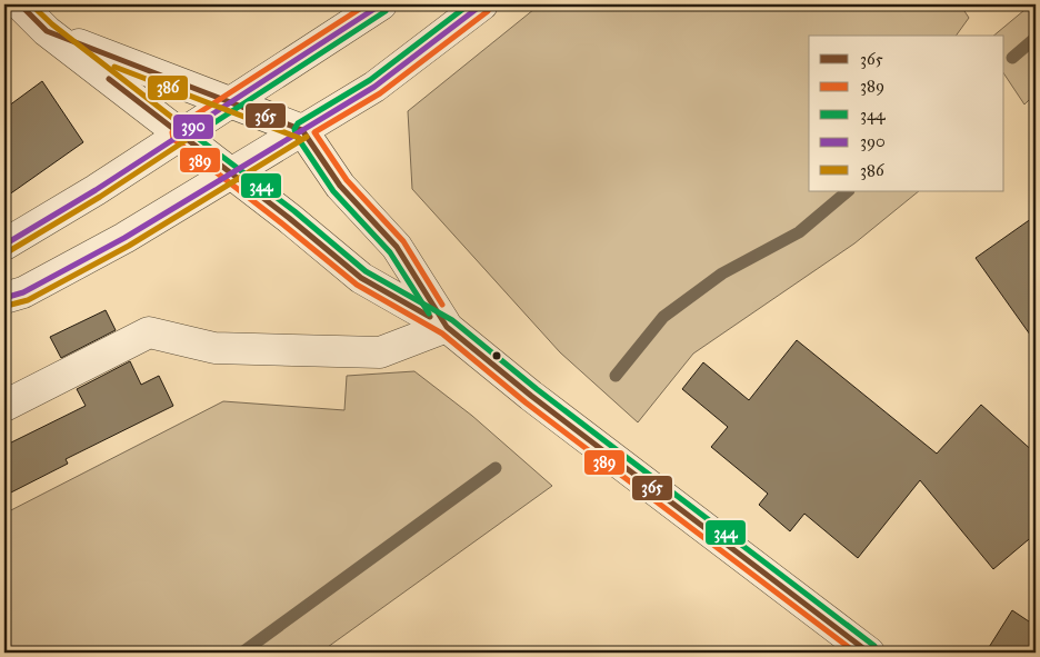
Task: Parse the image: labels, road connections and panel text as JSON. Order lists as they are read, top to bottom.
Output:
{
  "lines": [
    "transit line 365",
    "transit line 389",
    "transit line 344",
    "transit line 390",
    "transit line 386"
  ],
  "legend": [
    "365",
    "389",
    "344",
    "390",
    "386"
  ]
}
